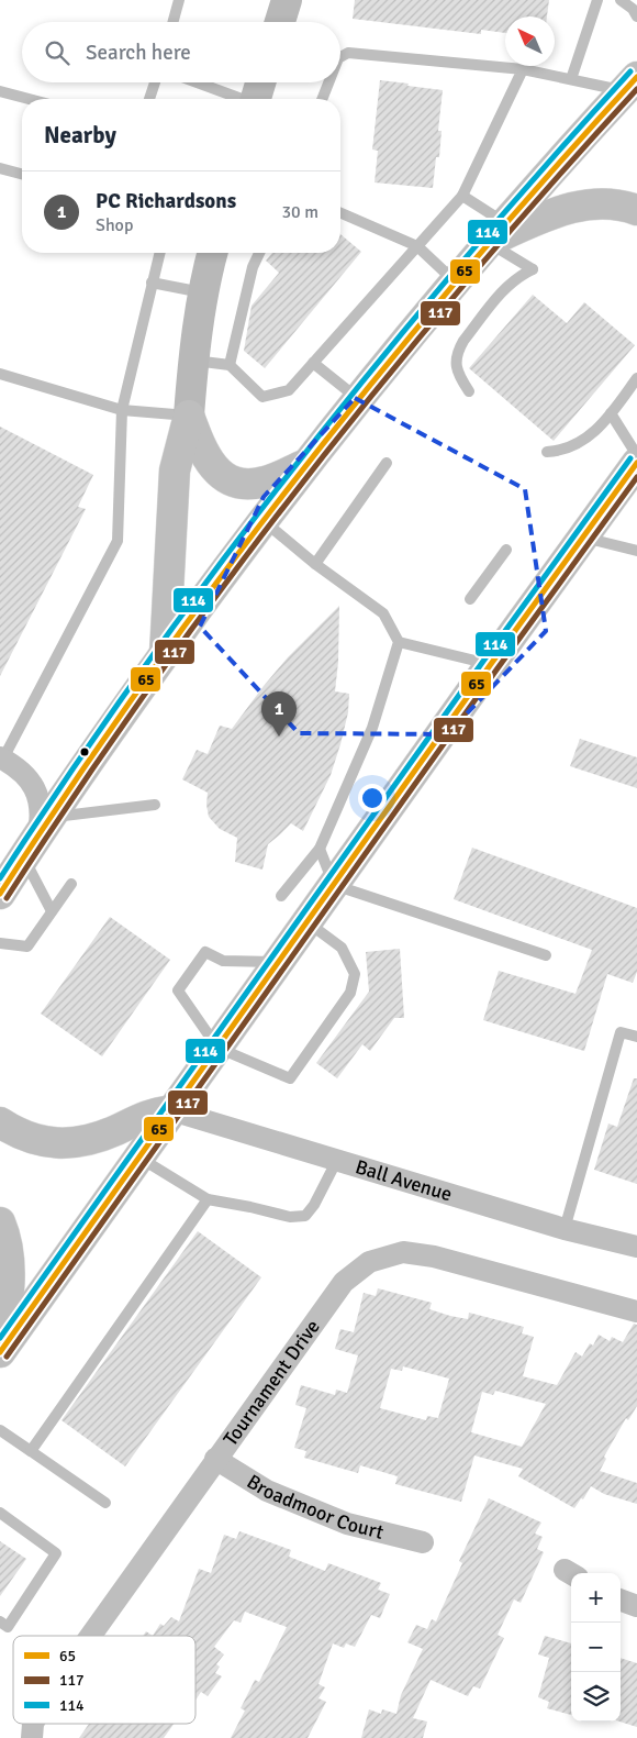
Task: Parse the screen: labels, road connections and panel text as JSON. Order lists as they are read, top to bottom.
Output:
{
  "streets": {
    "street": ["Ball Avenue", "Tournament Drive", "Broadmoor Court"]
  },
  "crossings": [
    ["Tournament Drive", "Broadmoor Court"]
  ],
  "lines": ["transit line 114", "transit line 65", "transit line 117"],
  "legend": ["65", "117", "114"],
  "north": "top left",
  "page": {
    "search": "Search here",
    "heading": "Nearby",
    "list": [
      {
        "mark": "1",
        "name": "PC Richardsons",
        "note": "Shop",
        "value": "30 m"
      }
    ],
    "pins": "1",
    "map_buttons": ["+", "−"]
  }
}
